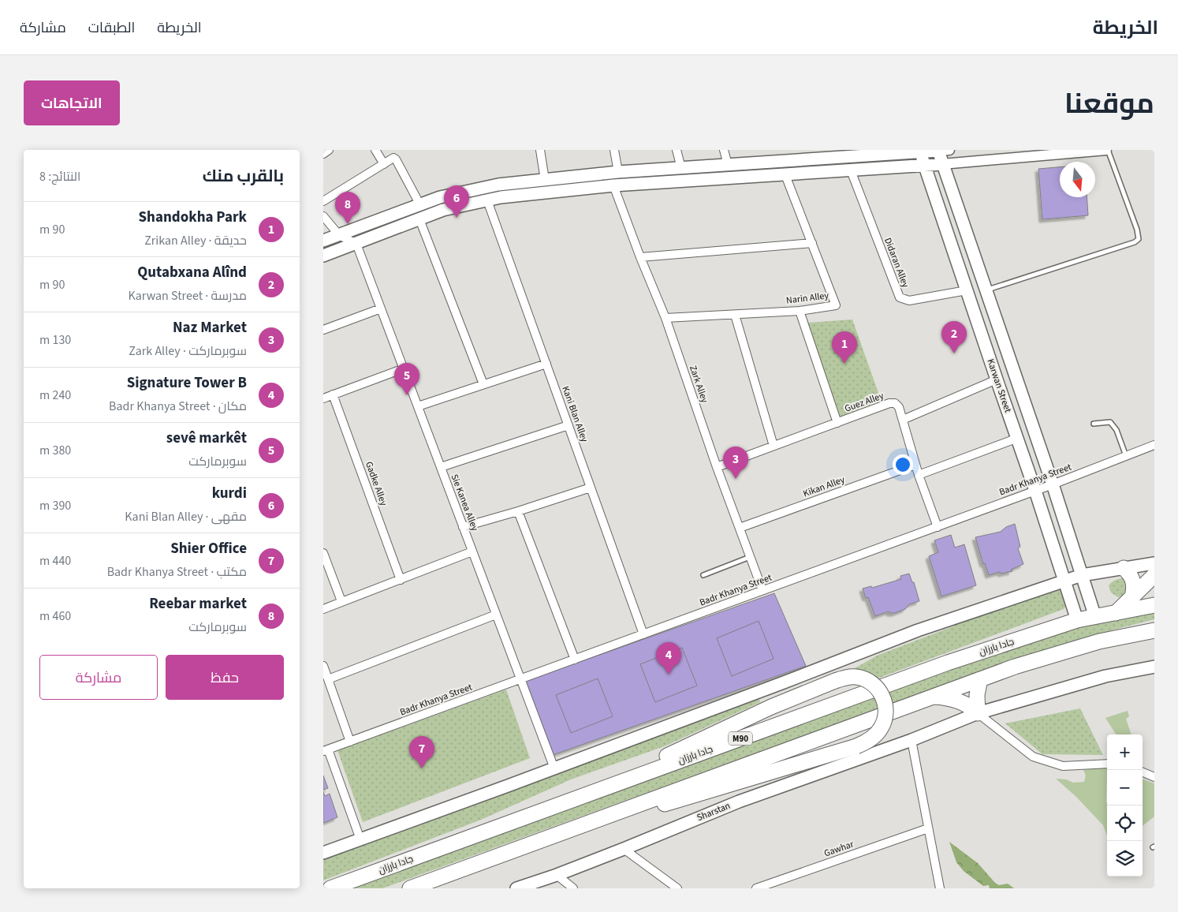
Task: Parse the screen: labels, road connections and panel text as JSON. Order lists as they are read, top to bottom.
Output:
{
  "streets": {
    "highway": ["جادا بارزان", "M90"],
    "main road": ["Karwan Street", "Sharstan"],
    "street": [
      "Didaran Alley",
      "Narin Alley",
      "Zark Alley",
      "Guez Alley",
      "Kani Blan Alley",
      "Badr Khanya Street",
      "Gadke Alley",
      "Kikan Alley",
      "Sie Kanea Alley",
      "Gawhar"
    ]
  },
  "crossings": [
    ["Didaran Alley", "Karwan Street"],
    ["Narin Alley", "Zark Alley"],
    ["Zark Alley", "Guez Alley"],
    ["Zark Alley", "Badr Khanya Street"],
    ["Zark Alley", "Kikan Alley"],
    ["Karwan Street", "Badr Khanya Street"],
    ["Karwan Street", "جادا بارزان"],
    ["Guez Alley", "Badr Khanya Street"],
    ["Guez Alley", "Kikan Alley"],
    ["Kani Blan Alley", "Badr Khanya Street"],
    ["Badr Khanya Street", "Sie Kanea Alley"]
  ],
  "north": "bottom",
  "page": {
    "header": "الخريطة",
    "nav": ["الخريطة", "الطبقات", "مشاركة"],
    "title": "موقعنا",
    "buttons": [
      "الاتجاهات",
      ["حفظ", "مشاركة"]
    ],
    "heading": ["بالقرب منك", "النتائج: 8"],
    "pins": [
      "6",
      "8",
      "2",
      "1",
      "5",
      "3",
      "4",
      "7"
    ],
    "list": [
      {
        "mark": "1",
        "name": "Shandokha Park",
        "note": "حديقة · Zrikan Alley",
        "value": "90 m"
      },
      {
        "mark": "2",
        "name": "Qutabxana Alînd",
        "note": "مدرسة · Karwan Street",
        "value": "90 m"
      },
      {
        "mark": "3",
        "name": "Naz Market",
        "note": "سوبرماركت · Zark Alley",
        "value": "130 m"
      },
      {
        "mark": "4",
        "name": "Signature Tower B",
        "note": "مكان · Badr Khanya Street",
        "value": "240 m"
      },
      {
        "mark": "5",
        "name": "sevê markêt",
        "note": "سوبرماركت",
        "value": "380 m"
      },
      {
        "mark": "6",
        "name": "kurdi",
        "note": "مقهى · Kani Blan Alley",
        "value": "390 m"
      },
      {
        "mark": "7",
        "name": "Shier Office",
        "note": "مكتب · Badr Khanya Street",
        "value": "440 m"
      },
      {
        "mark": "8",
        "name": "Reebar market",
        "note": "سوبرماركت",
        "value": "460 m"
      }
    ],
    "map_buttons": ["+", "−"]
  }
}
